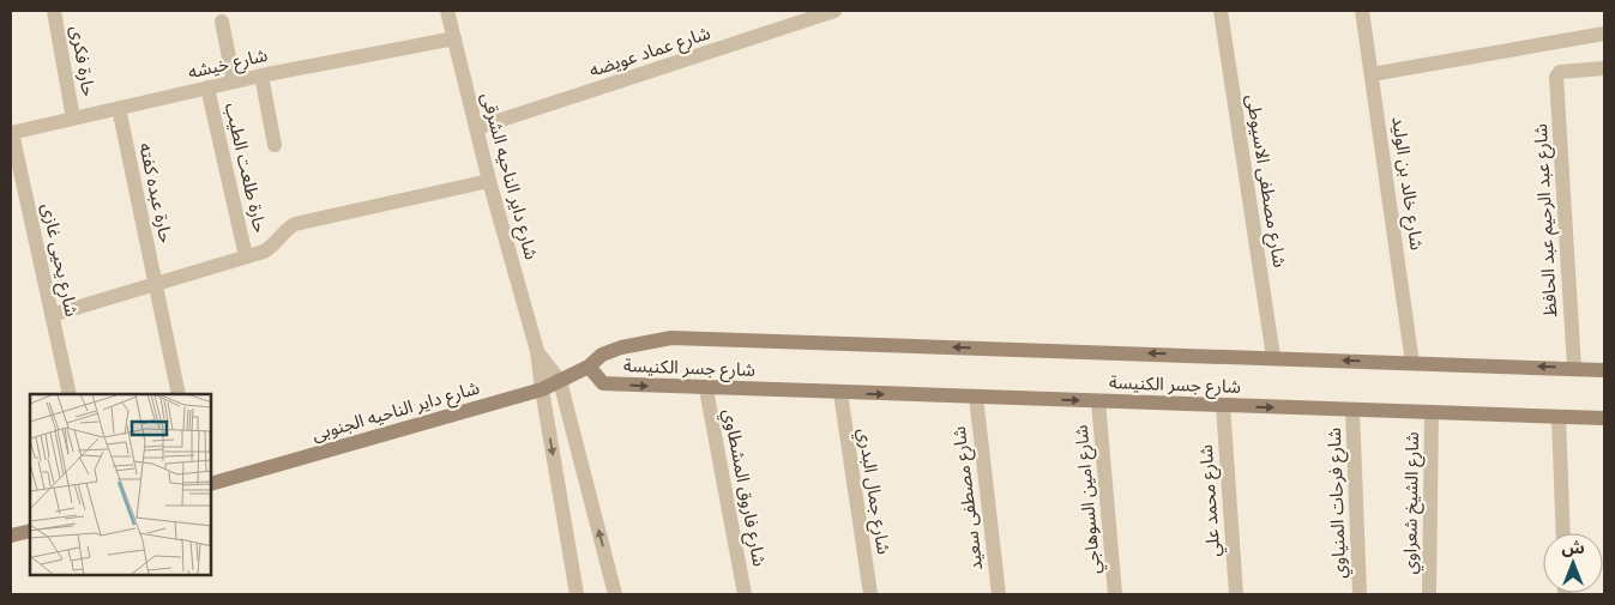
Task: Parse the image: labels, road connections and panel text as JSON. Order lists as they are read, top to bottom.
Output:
{
  "streets": {
    "main road": ["شارع جسر الكنيسة", "شارع داير الناحيه الجنوبى"],
    "street": [
      "شارع عماد عويضه",
      "حارة فكرى",
      "شارع خيشه",
      "حارة طلعت الطيب",
      "شارع داير الناحيه الشرقى",
      "شارع مصطفى الاسيوطى",
      "شارع خالد بن الوليد",
      "حارة عبده كفته",
      "شارع عبد الرحيم عبد الحافظ",
      "شارع يحيى غازى",
      "شارع فاروق المشطاوي",
      "شارع جمال البدري",
      "شارع مصطفى سعيد",
      "شارع امين السوهاجي",
      "شارع محمد علي",
      "شارع فرحات المنياوي",
      "شارع الشيخ شعراوي"
    ]
  },
  "crossings": [
    ["شارع عماد عويضه", "شارع داير الناحيه الشرقى"],
    ["حارة فكرى", "شارع خيشه"],
    ["شارع خيشه", "حارة طلعت الطيب"],
    ["شارع خيشه", "شارع داير الناحيه الشرقى"],
    ["شارع خيشه", "حارة عبده كفته"],
    ["شارع خيشه", "شارع يحيى غازى"],
    ["شارع داير الناحيه الشرقى", "شارع داير الناحيه الجنوبى"],
    ["شارع مصطفى الاسيوطى", "شارع جسر الكنيسة"],
    ["شارع خالد بن الوليد", "شارع جسر الكنيسة"],
    ["شارع عبد الرحيم عبد الحافظ", "شارع جسر الكنيسة"],
    ["شارع جسر الكنيسة", "شارع داير الناحيه الجنوبى"],
    ["شارع جسر الكنيسة", "شارع فاروق المشطاوي"],
    ["شارع جسر الكنيسة", "شارع جمال البدري"],
    ["شارع جسر الكنيسة", "شارع مصطفى سعيد"],
    ["شارع جسر الكنيسة", "شارع امين السوهاجي"],
    ["شارع جسر الكنيسة", "شارع محمد علي"],
    ["شارع جسر الكنيسة", "شارع فرحات المنياوي"],
    ["شارع جسر الكنيسة", "شارع الشيخ شعراوي"]
  ],
  "north": "top"
}
